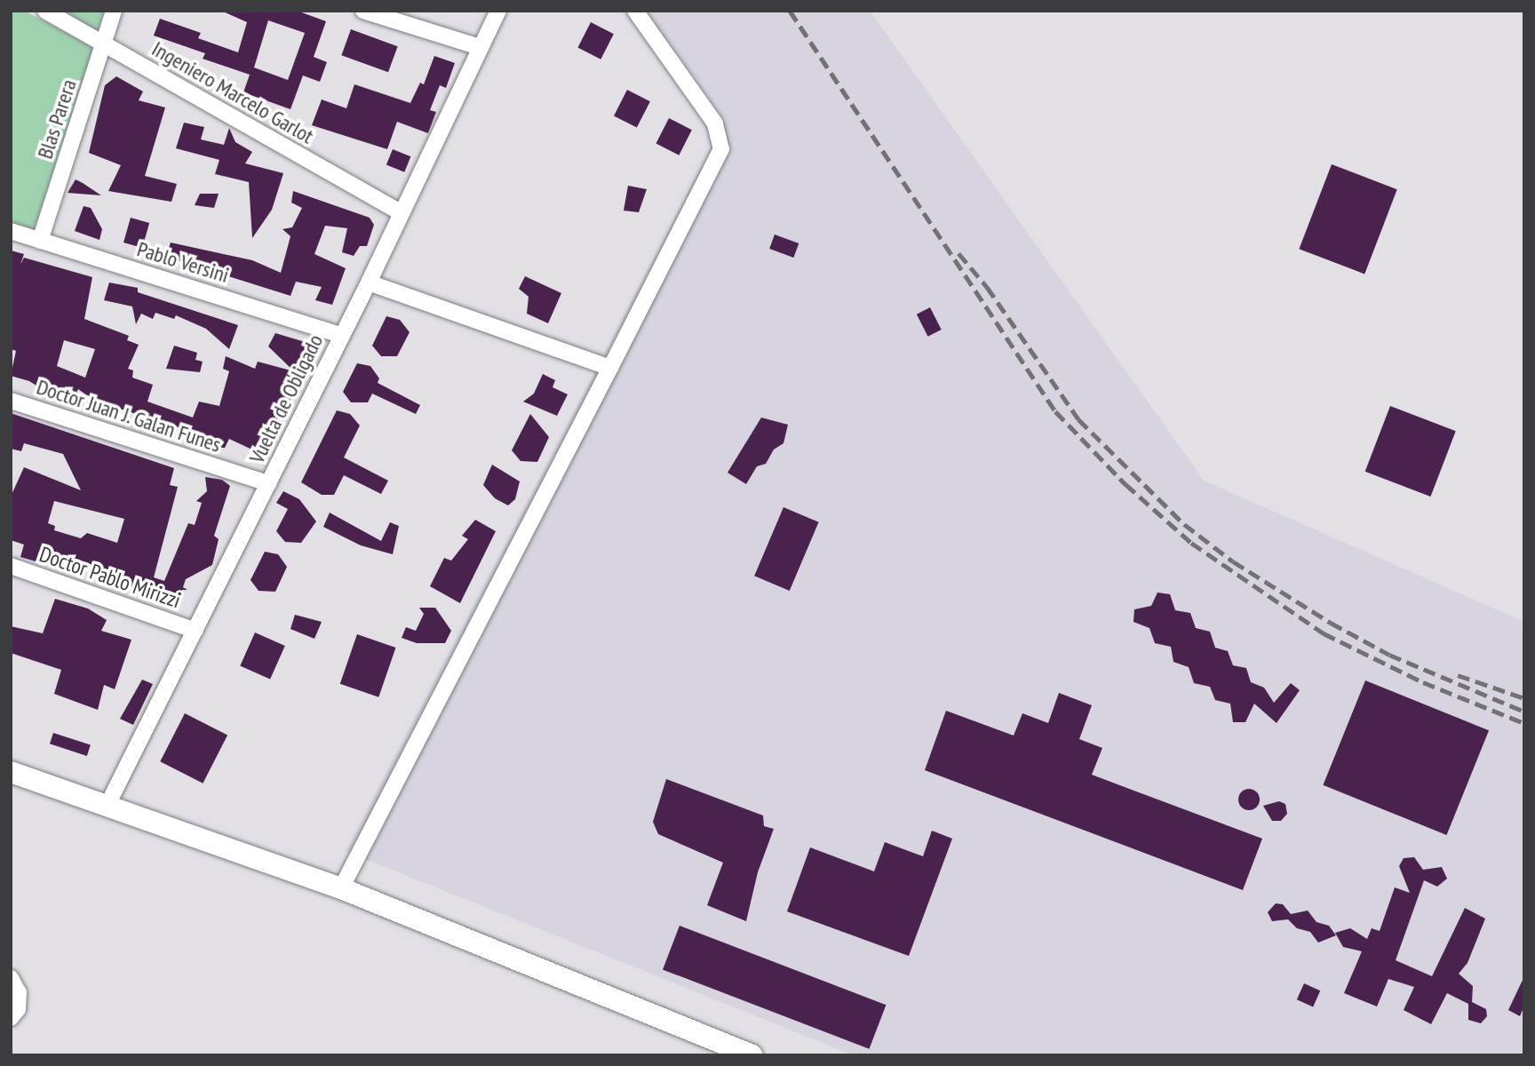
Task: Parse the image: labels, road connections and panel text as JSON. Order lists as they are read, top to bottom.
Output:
{
  "streets": {
    "street": [
      "Ingeniero Marcelo Garlot",
      "Blas Parera",
      "Pablo Versini",
      "Vuelta de Obligado",
      "Doctor Juan J. Galan Funes",
      "Doctor Pablo Mirizzi"
    ]
  },
  "crossings": [
    ["Ingeniero Marcelo Garlot", "Blas Parera"],
    ["Ingeniero Marcelo Garlot", "Vuelta de Obligado"],
    ["Blas Parera", "Pablo Versini"],
    ["Pablo Versini", "Vuelta de Obligado"],
    ["Vuelta de Obligado", "Doctor Juan J. Galan Funes"],
    ["Vuelta de Obligado", "Doctor Pablo Mirizzi"]
  ]
}
